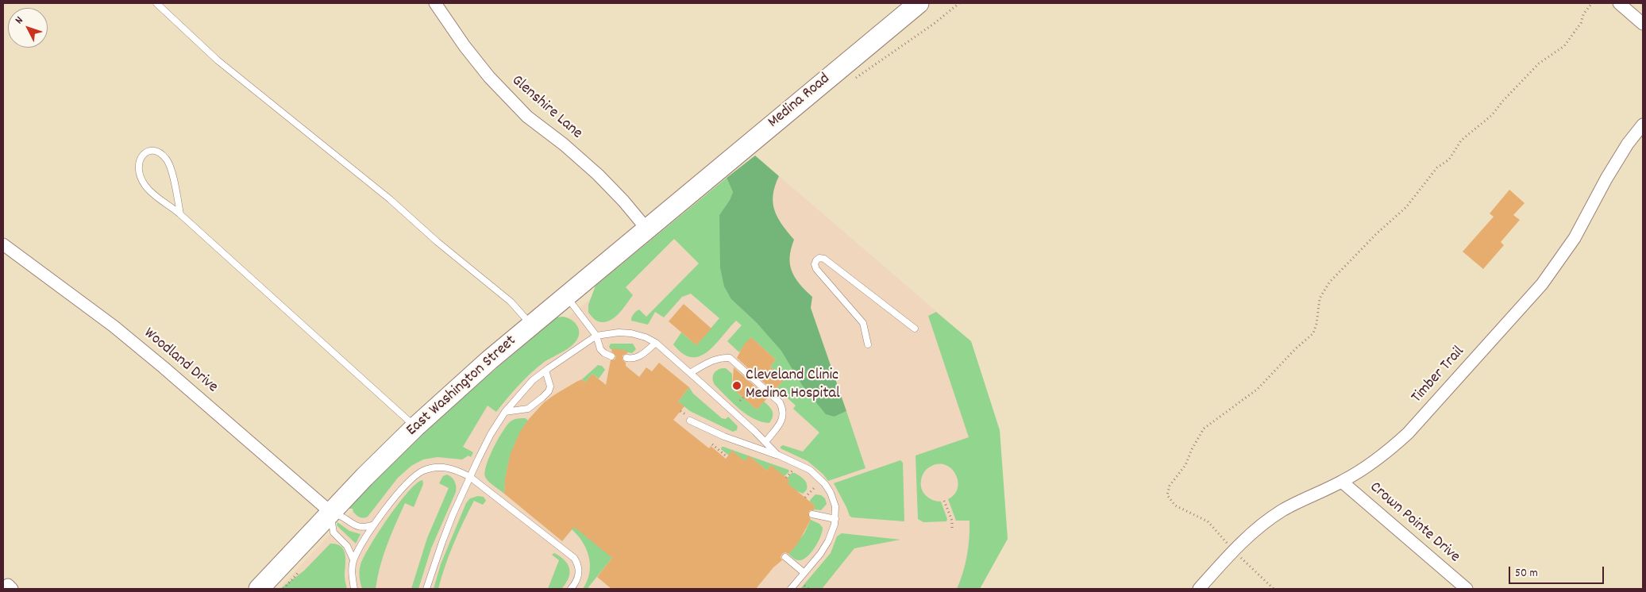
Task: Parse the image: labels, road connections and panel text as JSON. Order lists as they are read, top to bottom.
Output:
{
  "streets": {
    "highway": ["Medina Road", "East Washington Street"],
    "street": [
      "Glenshire Lane",
      "Woodland Drive",
      "Timber Trail",
      "Crown Pointe Drive"
    ]
  },
  "crossings": [
    ["Medina Road", "East Washington Street"],
    ["Glenshire Lane", "East Washington Street"],
    ["Woodland Drive", "East Washington Street"],
    ["Timber Trail", "Crown Pointe Drive"]
  ],
  "places": ["Cleveland Clinic Medina Hospital"],
  "scale_bar": "50 m",
  "north": "top left"
}
